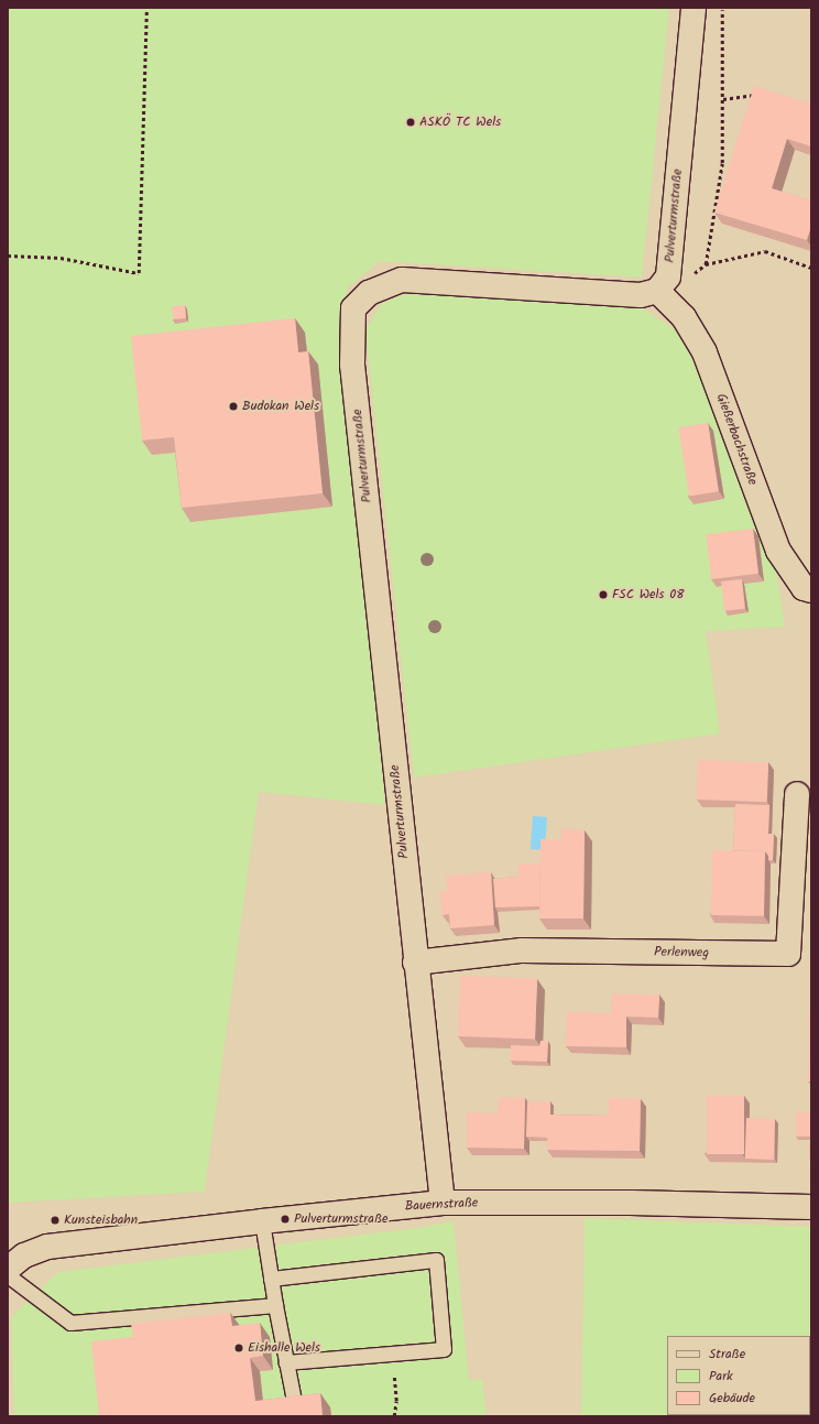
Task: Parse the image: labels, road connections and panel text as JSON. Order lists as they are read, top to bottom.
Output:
{
  "streets": {
    "street": [
      "Pulverturmstraße",
      "Gießerbachstraße",
      "Perlenweg",
      "Bauernstraße"
    ]
  },
  "crossings": [
    ["Pulverturmstraße", "Gießerbachstraße"],
    ["Pulverturmstraße", "Perlenweg"],
    ["Pulverturmstraße", "Bauernstraße"]
  ],
  "places": [
    "ASKÖ TC Wels",
    "Budokan Wels",
    "FSC Wels 08",
    "Pulverturmstraße",
    "Kunsteisbahn",
    "Eishalle Wels"
  ],
  "legend": ["Straße", "Park", "Gebäude"]
}
